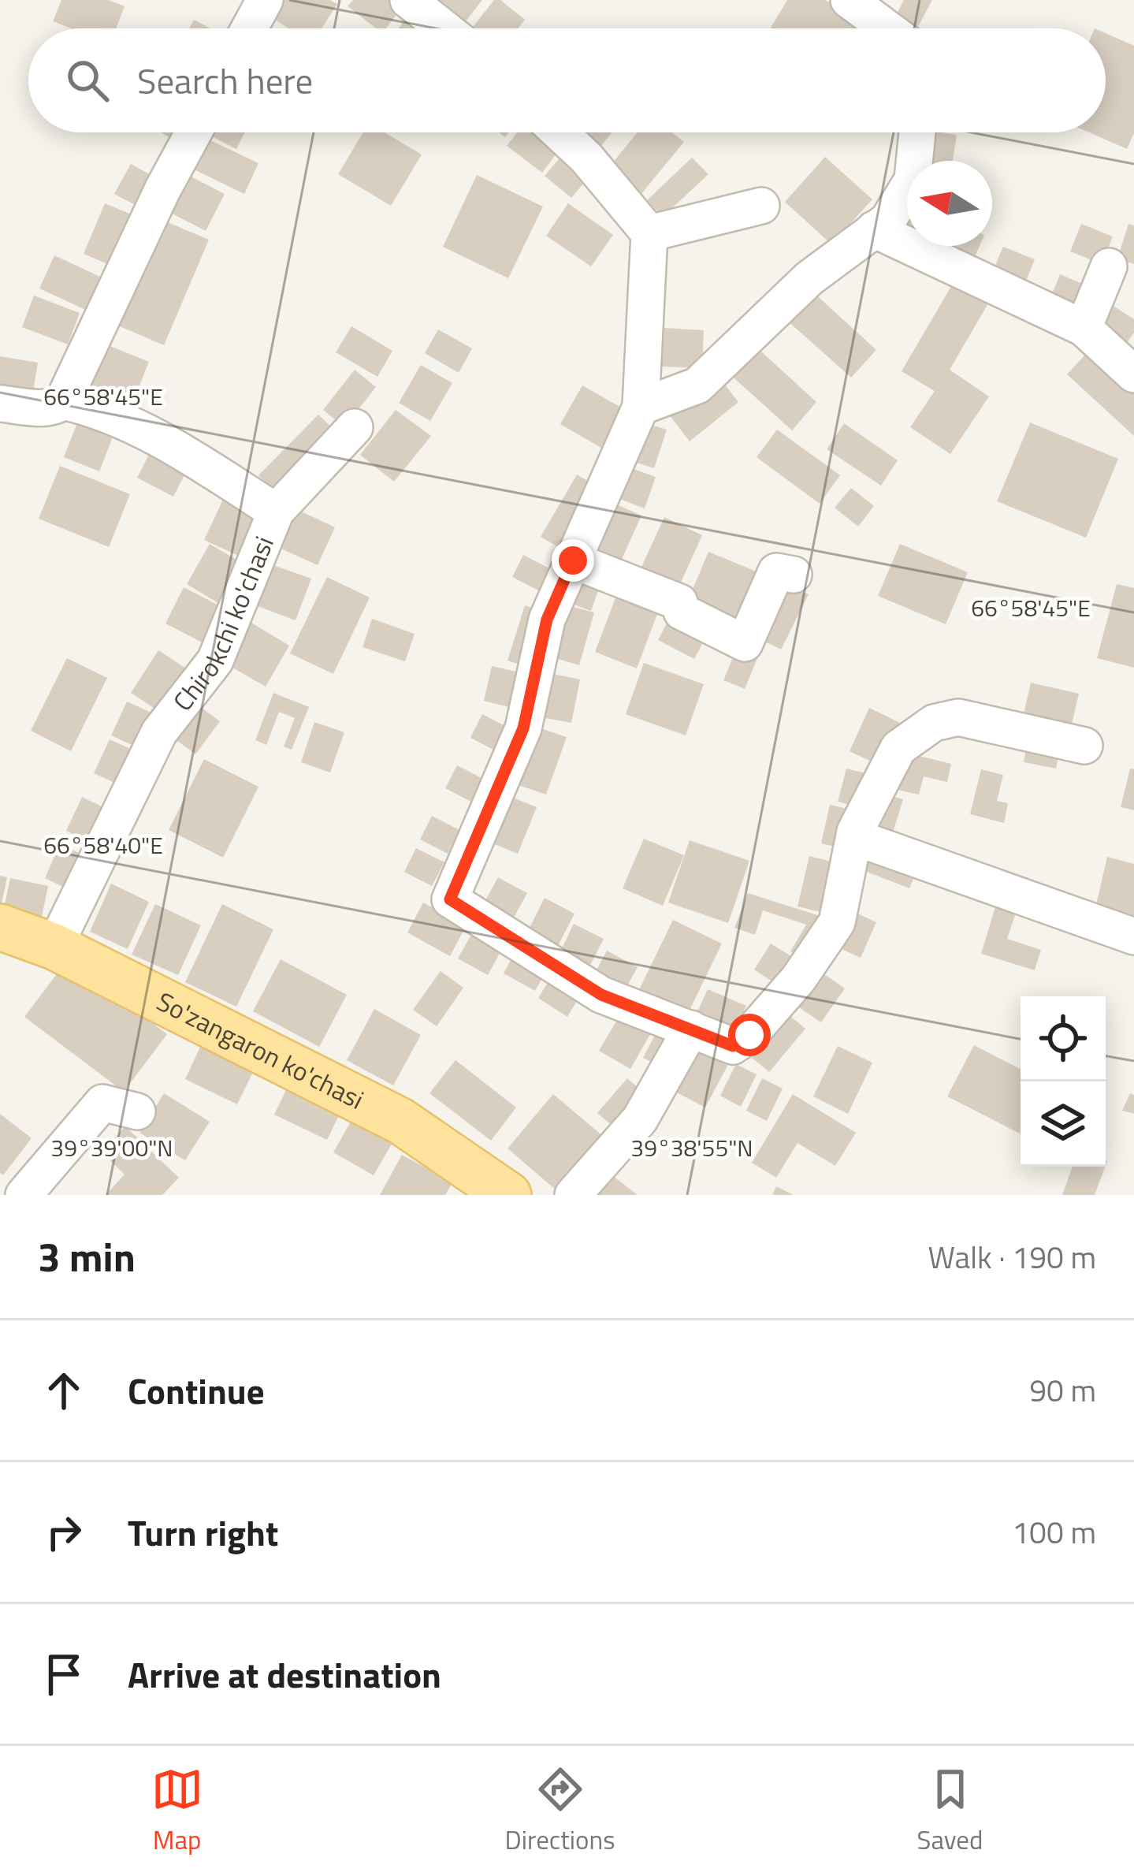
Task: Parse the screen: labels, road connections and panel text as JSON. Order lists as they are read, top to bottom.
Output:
{
  "streets": {
    "main road": ["So'zangaron ko'chasi"],
    "street": ["Chirokchi ko'chasi"]
  },
  "crossings": [
    ["Chirokchi ko'chasi", "So'zangaron ko'chasi"]
  ],
  "north": "left",
  "page": {
    "search": "Search here",
    "heading": ["3 min", "Walk · 190 m"],
    "list": [
      ["Continue", "90 m"],
      ["Turn right", "100 m"],
      "Arrive at destination"
    ],
    "nav": ["Map", "Directions", "Saved"]
  },
  "coordinates": [
    "66°58'45\"E",
    "66°58'40\"E",
    "39°39'00\"N",
    "39°38'55\"N"
  ]
}
